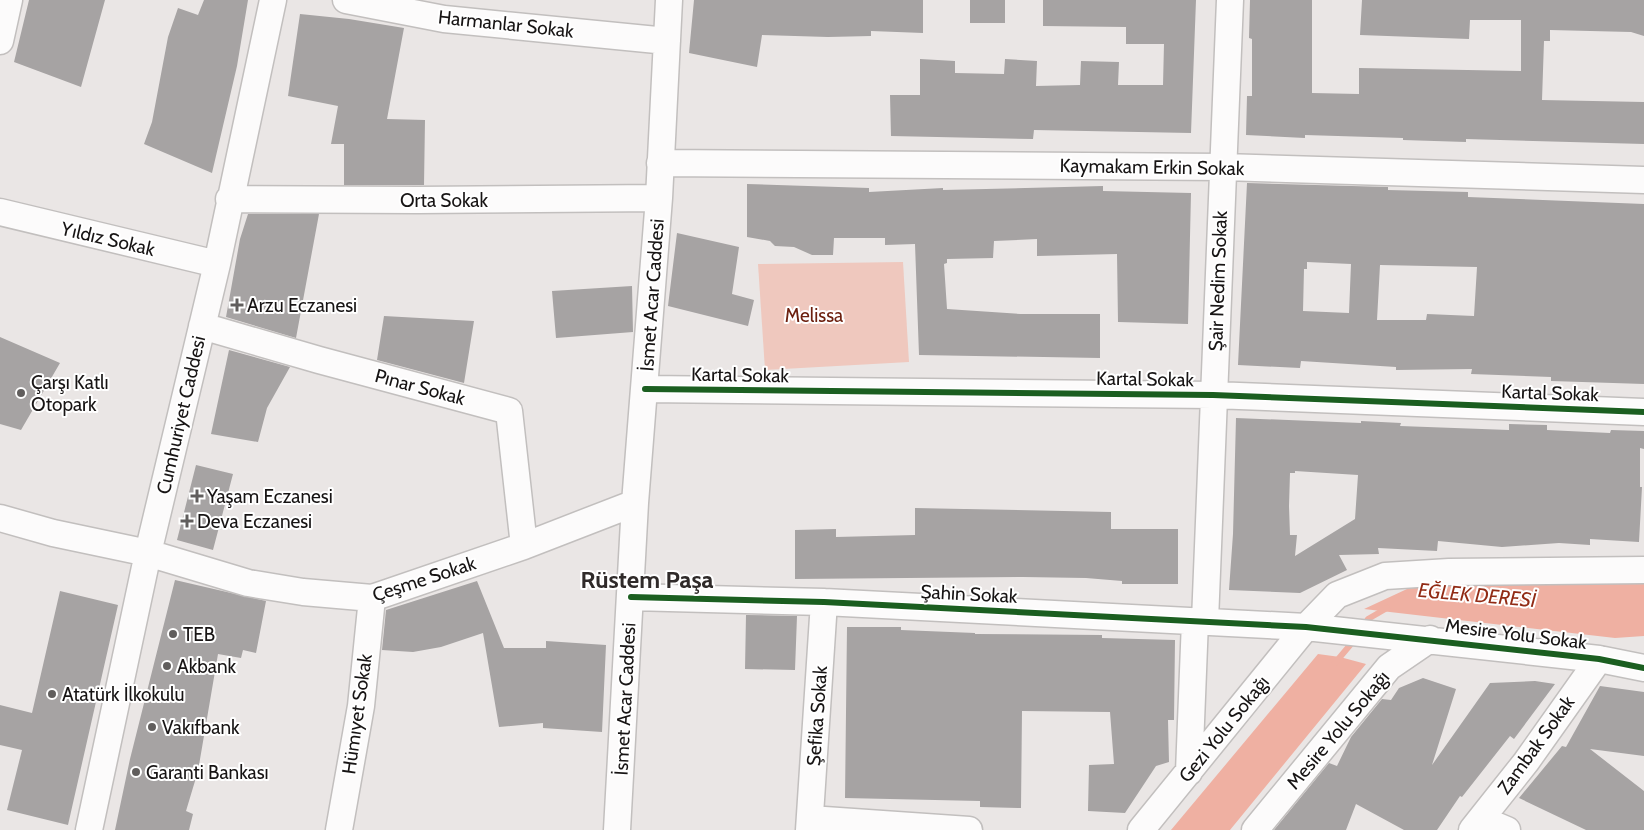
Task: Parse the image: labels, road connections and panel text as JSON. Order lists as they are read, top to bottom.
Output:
{
  "streets": {
    "street": [
      "Harmanlar Sokak",
      "Kaymakam Erkin Sokak",
      "Orta Sokak",
      "Yıldız Sokak",
      "Şair Nedim Sokak",
      "İsmet Acar Caddesi",
      "Kartal Sokak",
      "Pınar Sokak",
      "Cumhuriyet Caddesi",
      "Çeşme Sokak",
      "Şahin Sokak",
      "Mesire Yolu Sokak",
      "Hümıyet Sokak",
      "Şefika Sokak",
      "Gezi Yolu Sokağı",
      "Mesire Yolu Sokağı",
      "Zambak Sokak"
    ]
  },
  "crossings": [
    ["Harmanlar Sokak", "İsmet Acar Caddesi"],
    ["Kaymakam Erkin Sokak", "Şair Nedim Sokak"],
    ["Kaymakam Erkin Sokak", "İsmet Acar Caddesi"],
    ["Orta Sokak", "İsmet Acar Caddesi"],
    ["Orta Sokak", "Cumhuriyet Caddesi"],
    ["Yıldız Sokak", "Cumhuriyet Caddesi"],
    ["Şair Nedim Sokak", "Kartal Sokak"],
    ["Şair Nedim Sokak", "Şahin Sokak"],
    ["Şair Nedim Sokak", "Gezi Yolu Sokağı"],
    ["İsmet Acar Caddesi", "Kartal Sokak"],
    ["İsmet Acar Caddesi", "Çeşme Sokak"],
    ["İsmet Acar Caddesi", "Şahin Sokak"],
    ["Pınar Sokak", "Cumhuriyet Caddesi"],
    ["Pınar Sokak", "Çeşme Sokak"],
    ["Cumhuriyet Caddesi", "Çeşme Sokak"],
    ["Çeşme Sokak", "Hümıyet Sokak"],
    ["Şahin Sokak", "Mesire Yolu Sokak"],
    ["Şahin Sokak", "Şefika Sokak"],
    ["Şahin Sokak", "Gezi Yolu Sokağı"],
    ["Mesire Yolu Sokak", "Gezi Yolu Sokağı"],
    ["Mesire Yolu Sokak", "Mesire Yolu Sokağı"],
    ["Mesire Yolu Sokak", "Zambak Sokak"]
  ],
  "districts": ["Rüstem Paşa"],
  "water": ["EĞLEK DERESİ"],
  "parks": ["Melissa"],
  "places": {
    "health": ["Arzu Eczanesi", "Yaşam Eczanesi", "Deva Eczanesi"],
    "other": [
      "Çarşı Katlı Otopark",
      "TEB",
      "Akbank",
      "Atatürk İlkokulu",
      "Vakıfbank",
      "Garanti Bankası"
    ]
  }
}
